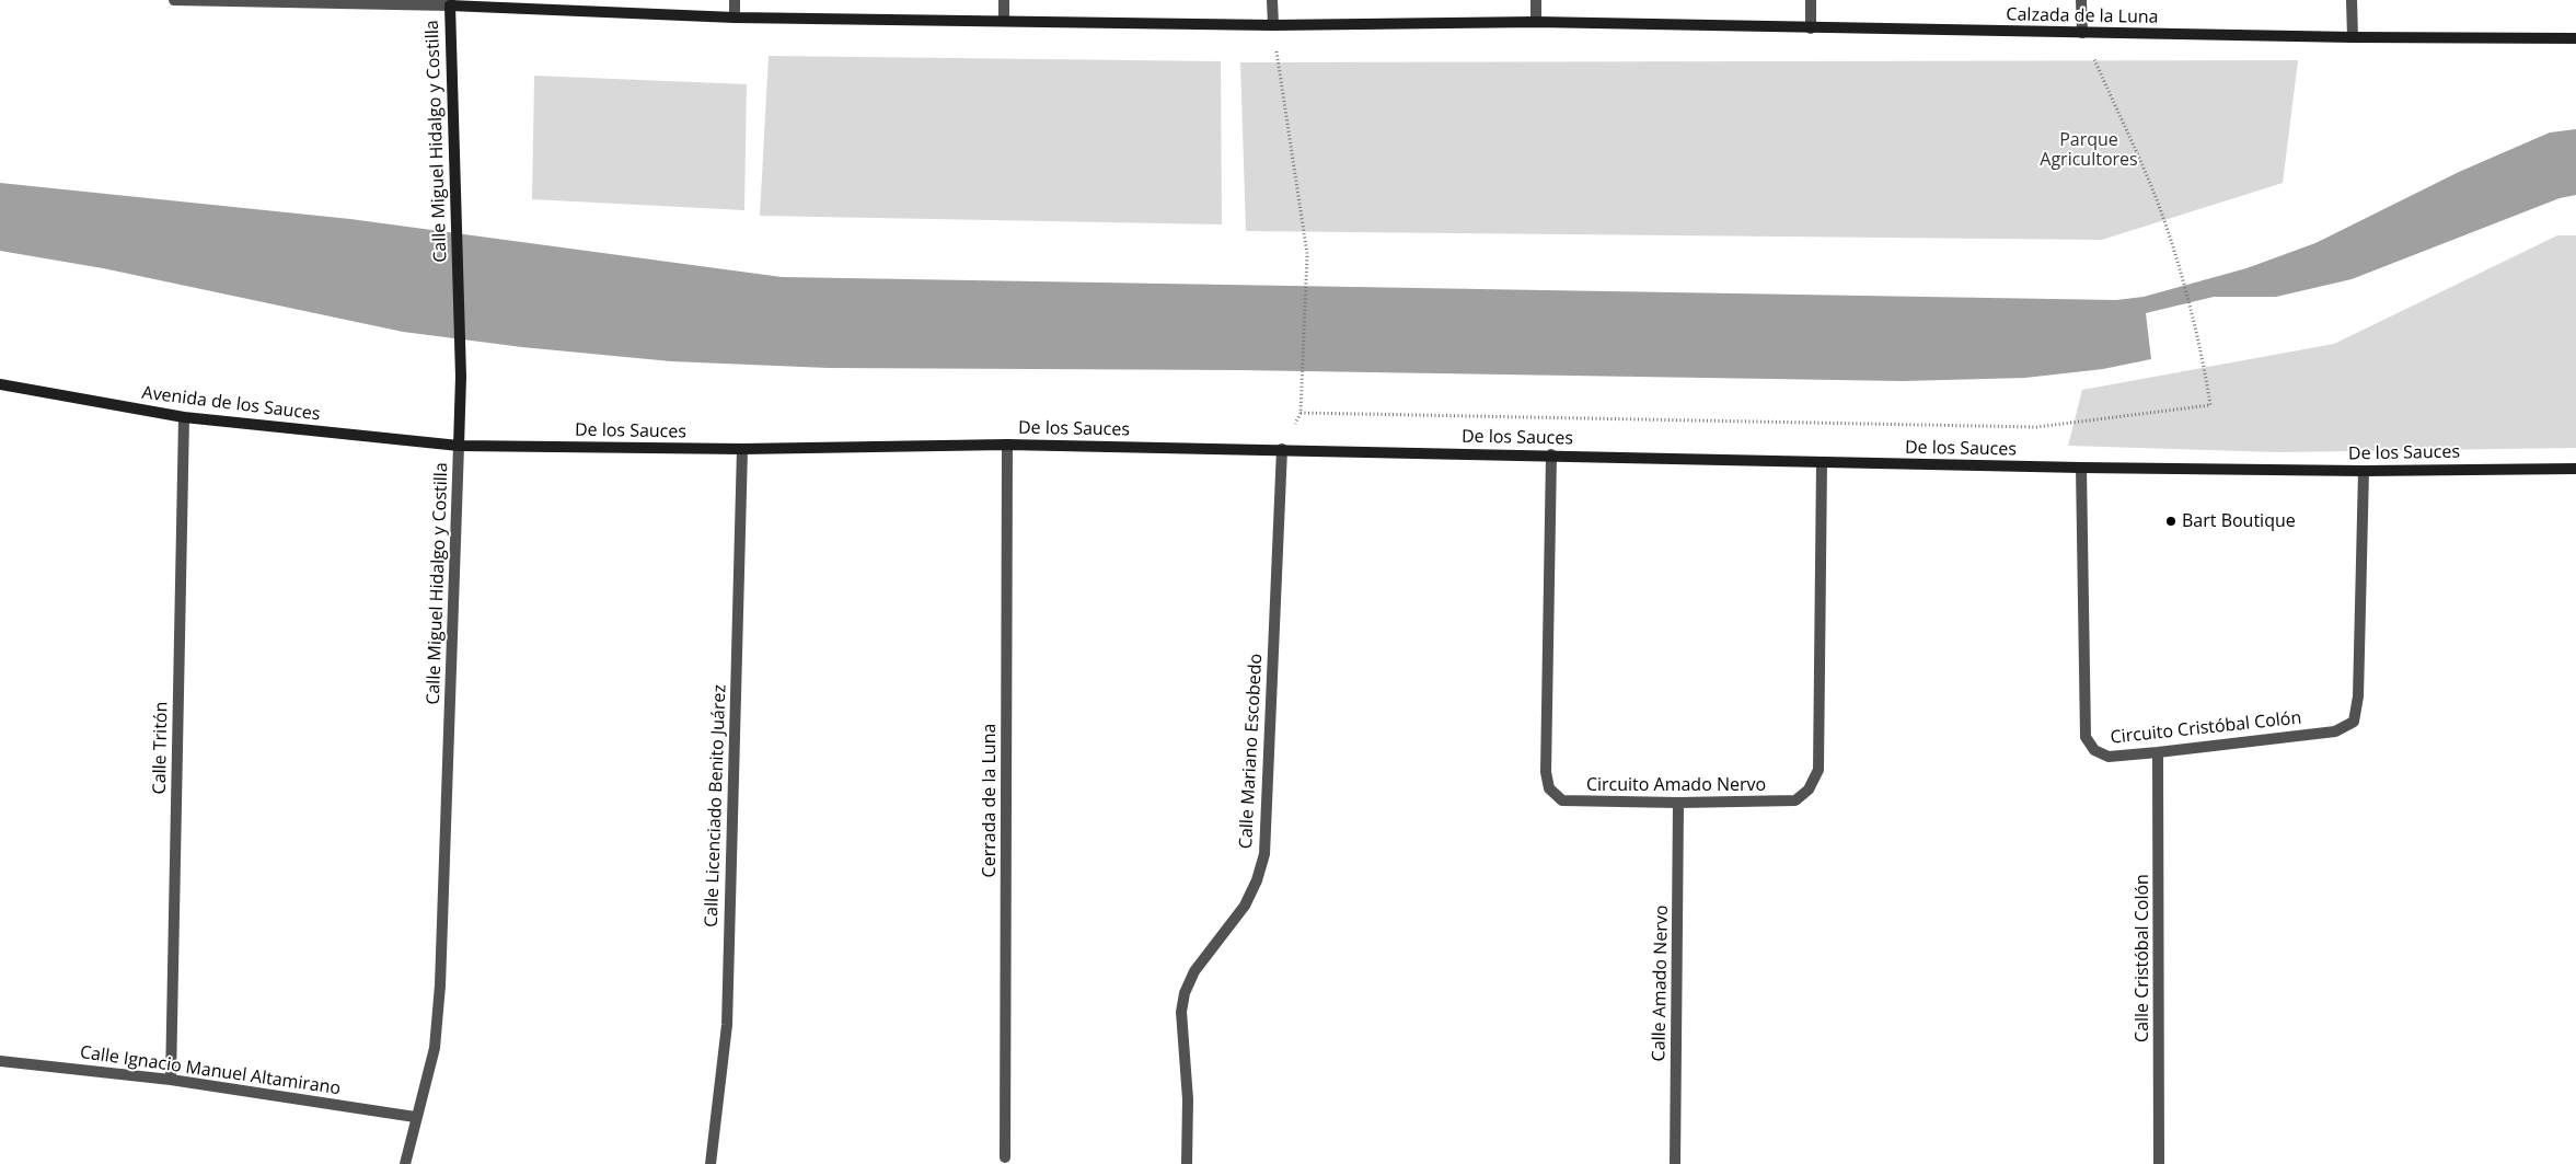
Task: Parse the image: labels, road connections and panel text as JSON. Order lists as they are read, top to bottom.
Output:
{
  "streets": {
    "main road": [
      "Calzada de la Luna",
      "Calle Miguel Hidalgo y Costilla",
      "Avenida de los Sauces",
      "De los Sauces"
    ],
    "street": [
      "Circuito Cristóbal Colón",
      "Calle Tritón",
      "Calle Mariano Escobedo",
      "Circuito Amado Nervo",
      "Cerrada de la Luna",
      "Calle Licenciado Benito Juárez",
      "Calle Cristóbal Colón",
      "Calle Amado Nervo",
      "Calle Ignacio Manuel Altamirano"
    ]
  },
  "crossings": [
    ["Calzada de la Luna", "Calle Miguel Hidalgo y Costilla"],
    ["Calle Miguel Hidalgo y Costilla", "Avenida de los Sauces"],
    ["Calle Miguel Hidalgo y Costilla", "De los Sauces"],
    ["Calle Miguel Hidalgo y Costilla", "Calle Ignacio Manuel Altamirano"],
    ["Avenida de los Sauces", "De los Sauces"],
    ["Avenida de los Sauces", "Calle Tritón"],
    ["De los Sauces", "Circuito Cristóbal Colón"],
    ["De los Sauces", "Calle Mariano Escobedo"],
    ["De los Sauces", "Circuito Amado Nervo"],
    ["De los Sauces", "Cerrada de la Luna"],
    ["De los Sauces", "Calle Licenciado Benito Juárez"],
    ["Circuito Cristóbal Colón", "Calle Cristóbal Colón"],
    ["Calle Tritón", "Calle Ignacio Manuel Altamirano"],
    ["Circuito Amado Nervo", "Calle Amado Nervo"]
  ],
  "parks": ["Parque Agricultores"],
  "places": ["Bart Boutique"]
}
